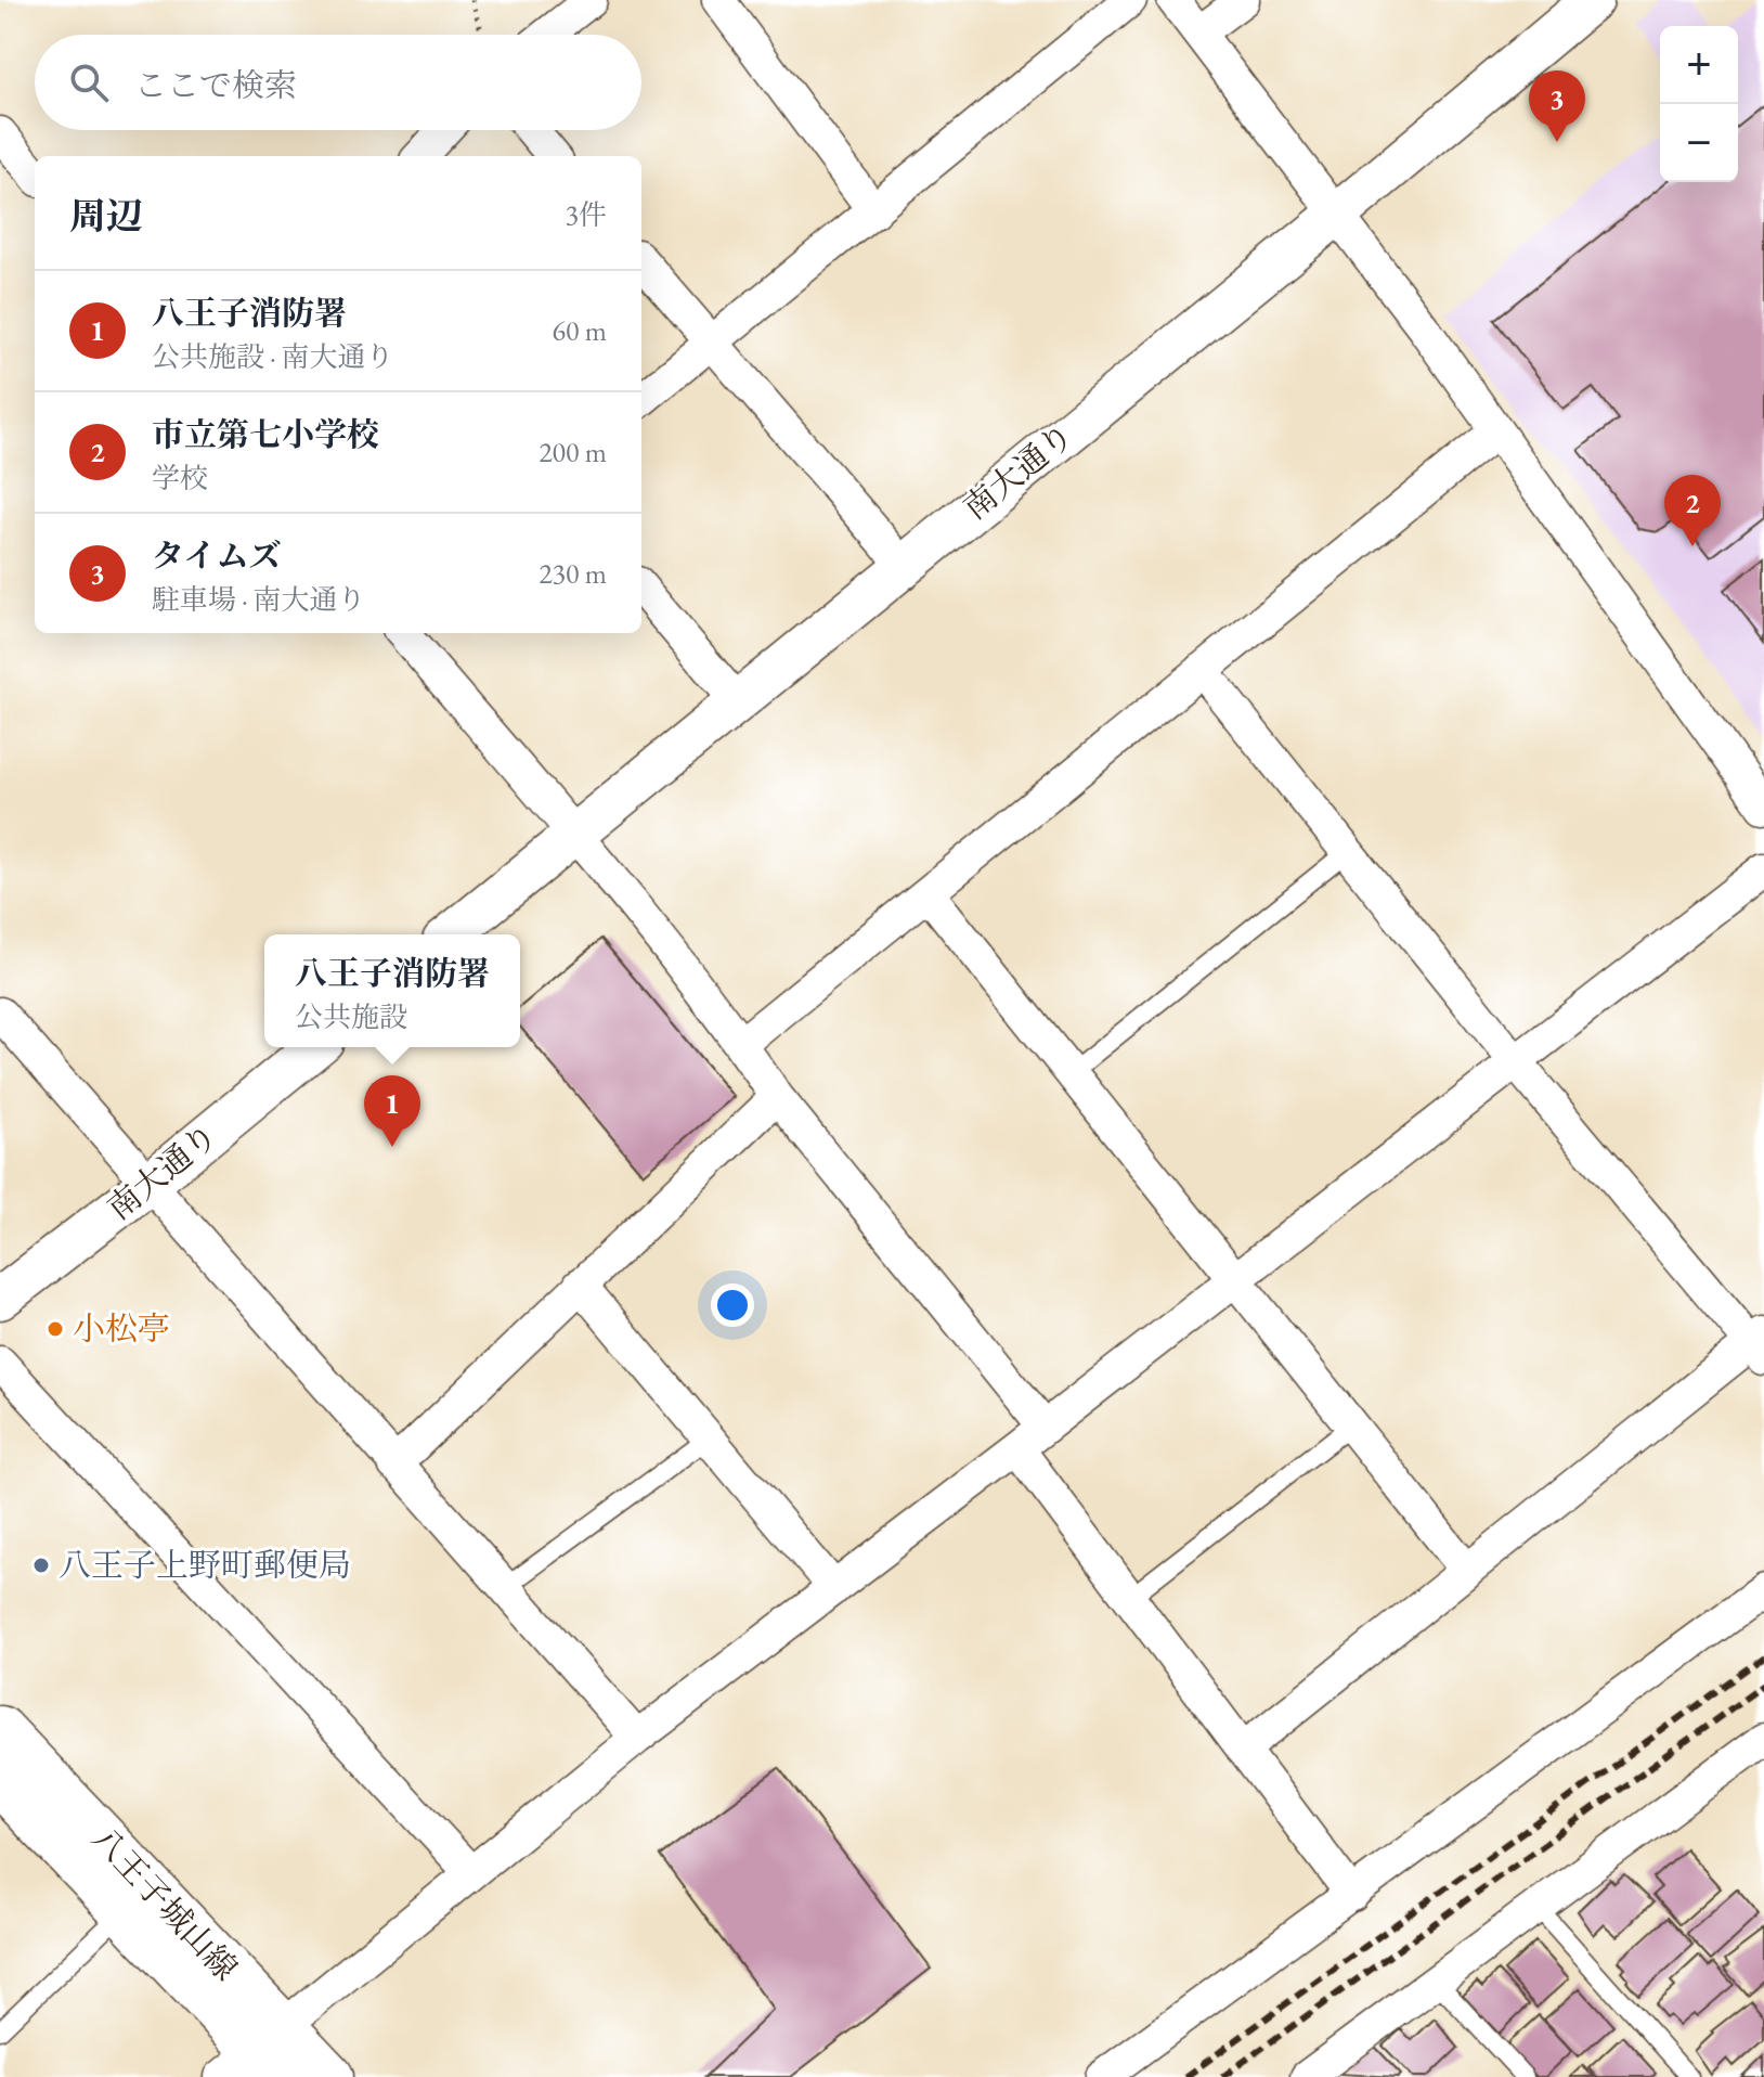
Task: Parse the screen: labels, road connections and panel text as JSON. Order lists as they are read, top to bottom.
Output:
{
  "streets": {
    "main road": ["八王子城山線"],
    "street": ["南大通り"]
  },
  "places": ["小松亭", "八王子上野町郵便局"],
  "page": {
    "map_buttons": ["+", "−"],
    "search": "ここで検索",
    "pins": ["3", "2", "1"],
    "heading": ["周辺", "3件"],
    "list": [
      {
        "mark": "1",
        "name": "八王子消防署",
        "note": "公共施設 · 南大通り",
        "value": "60 m"
      },
      {
        "mark": "2",
        "name": "市立第七小学校",
        "note": "学校",
        "value": "200 m"
      },
      {
        "mark": "3",
        "name": "タイムズ",
        "note": "駐車場 · 南大通り",
        "value": "230 m"
      }
    ],
    "popup": ["八王子消防署", "公共施設"]
  }
}
